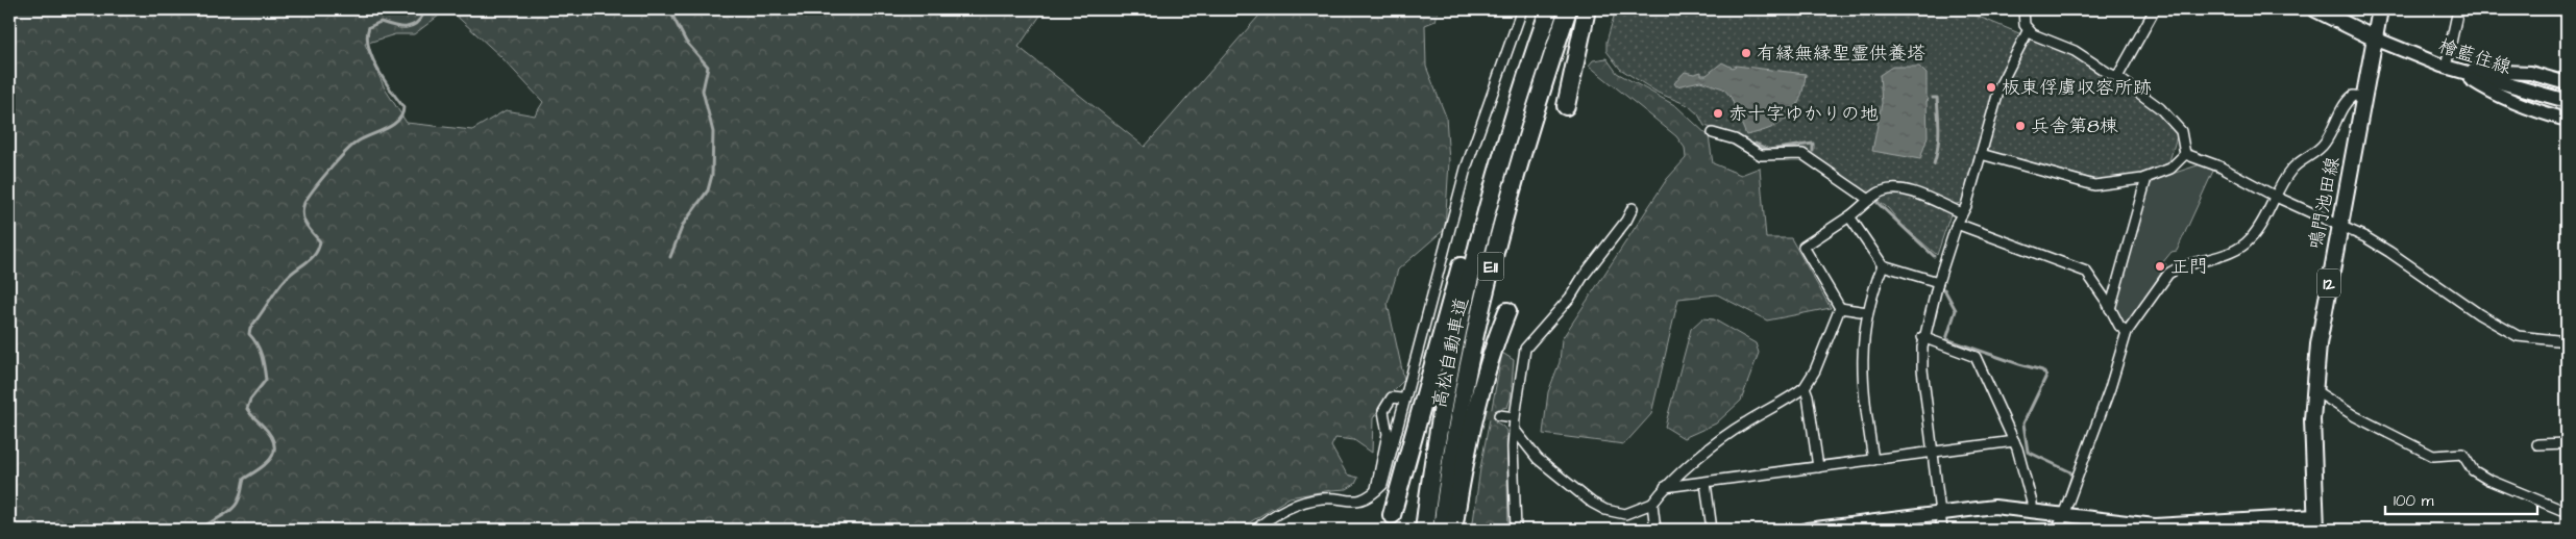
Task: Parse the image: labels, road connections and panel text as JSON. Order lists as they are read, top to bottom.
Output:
{
  "streets": {
    "highway": ["E11", "高松自動車道"],
    "main road": ["鳴門池田線", "12"],
    "street": ["檜藍住線"]
  },
  "crossings": [
    ["檜藍住線", "鳴門池田線"]
  ],
  "places": [
    "有縁無縁聖霊供養塔",
    "板東俘虜収容所跡",
    "赤十字ゆかりの地",
    "兵舎第8棟",
    "正門"
  ],
  "scale_bar": "100 m"
}
